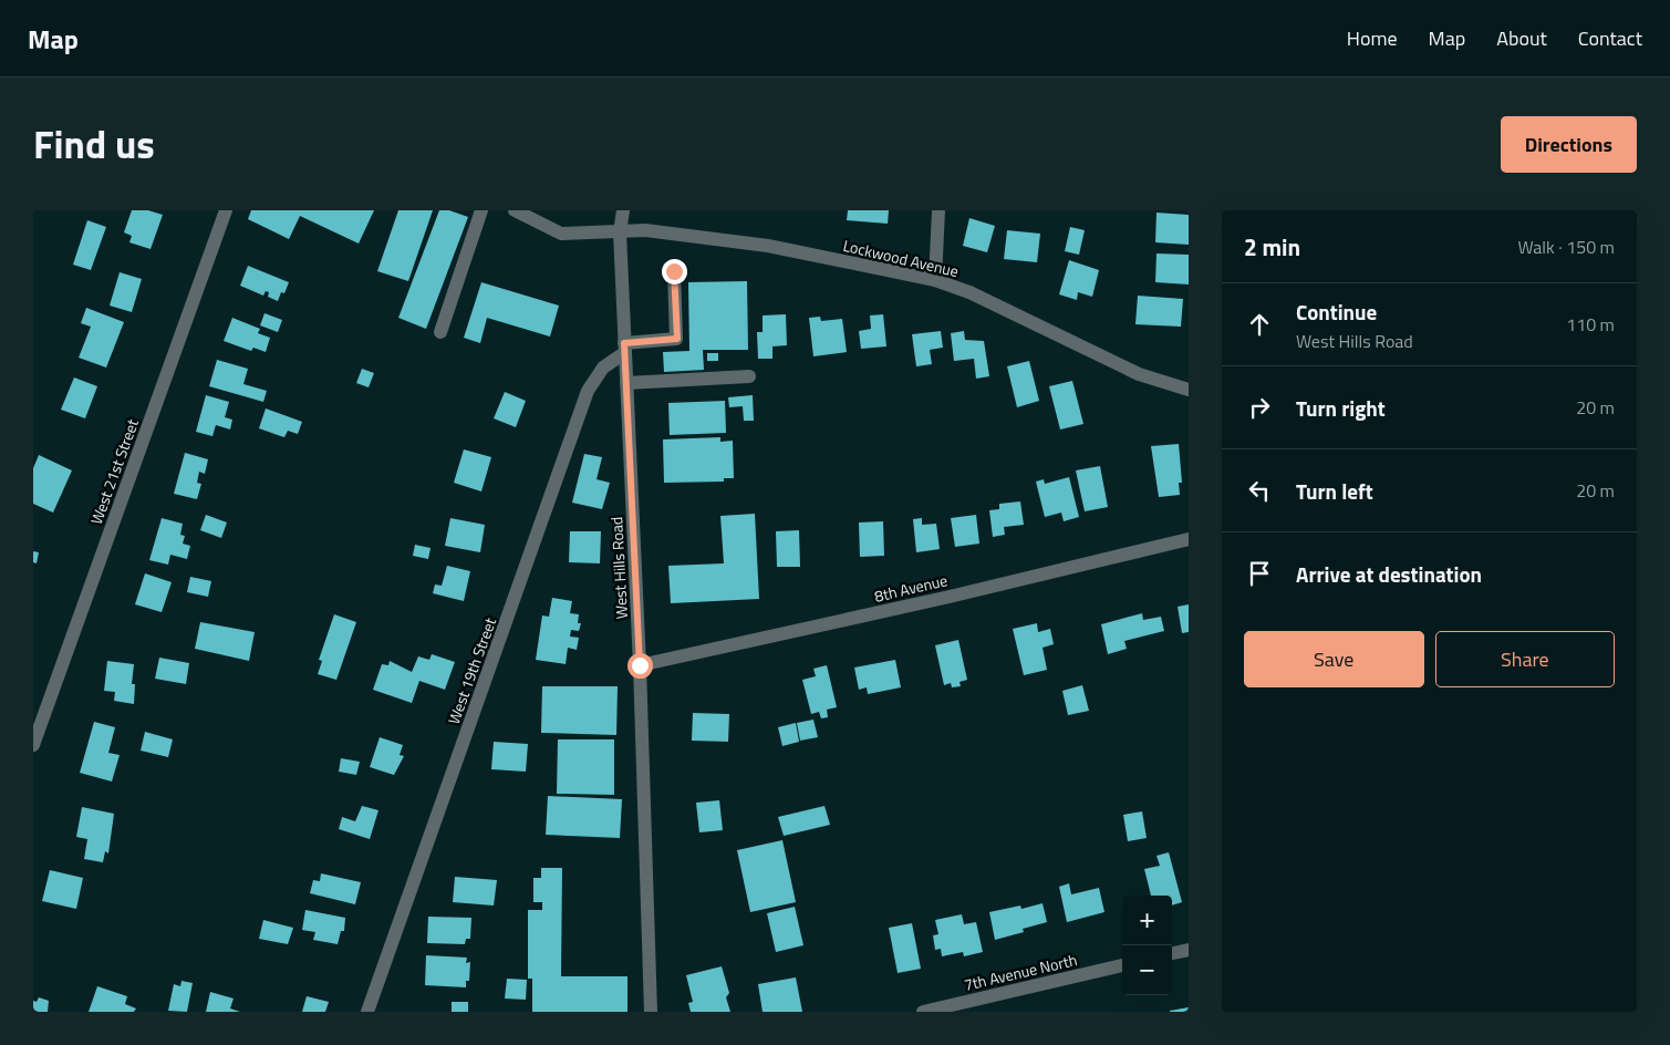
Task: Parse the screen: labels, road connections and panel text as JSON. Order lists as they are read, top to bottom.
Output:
{
  "streets": {
    "street": [
      "Lockwood Avenue",
      "West 21st Street",
      "West Hills Road",
      "8th Avenue",
      "West 19th Street",
      "7th Avenue North"
    ]
  },
  "crossings": [
    ["Lockwood Avenue", "West Hills Road"],
    ["West Hills Road", "8th Avenue"],
    ["West Hills Road", "West 19th Street"]
  ],
  "page": {
    "header": "Map",
    "nav": [
      "Home",
      "Map",
      "About",
      "Contact"
    ],
    "title": "Find us",
    "buttons": [
      "Directions",
      ["Save", "Share"]
    ],
    "heading": ["2 min", "Walk · 150 m"],
    "list": [
      ["Continue", "West Hills Road", "110 m"],
      ["Turn right", "20 m"],
      ["Turn left", "20 m"],
      "Arrive at destination"
    ],
    "map_buttons": ["+", "−"]
  }
}
